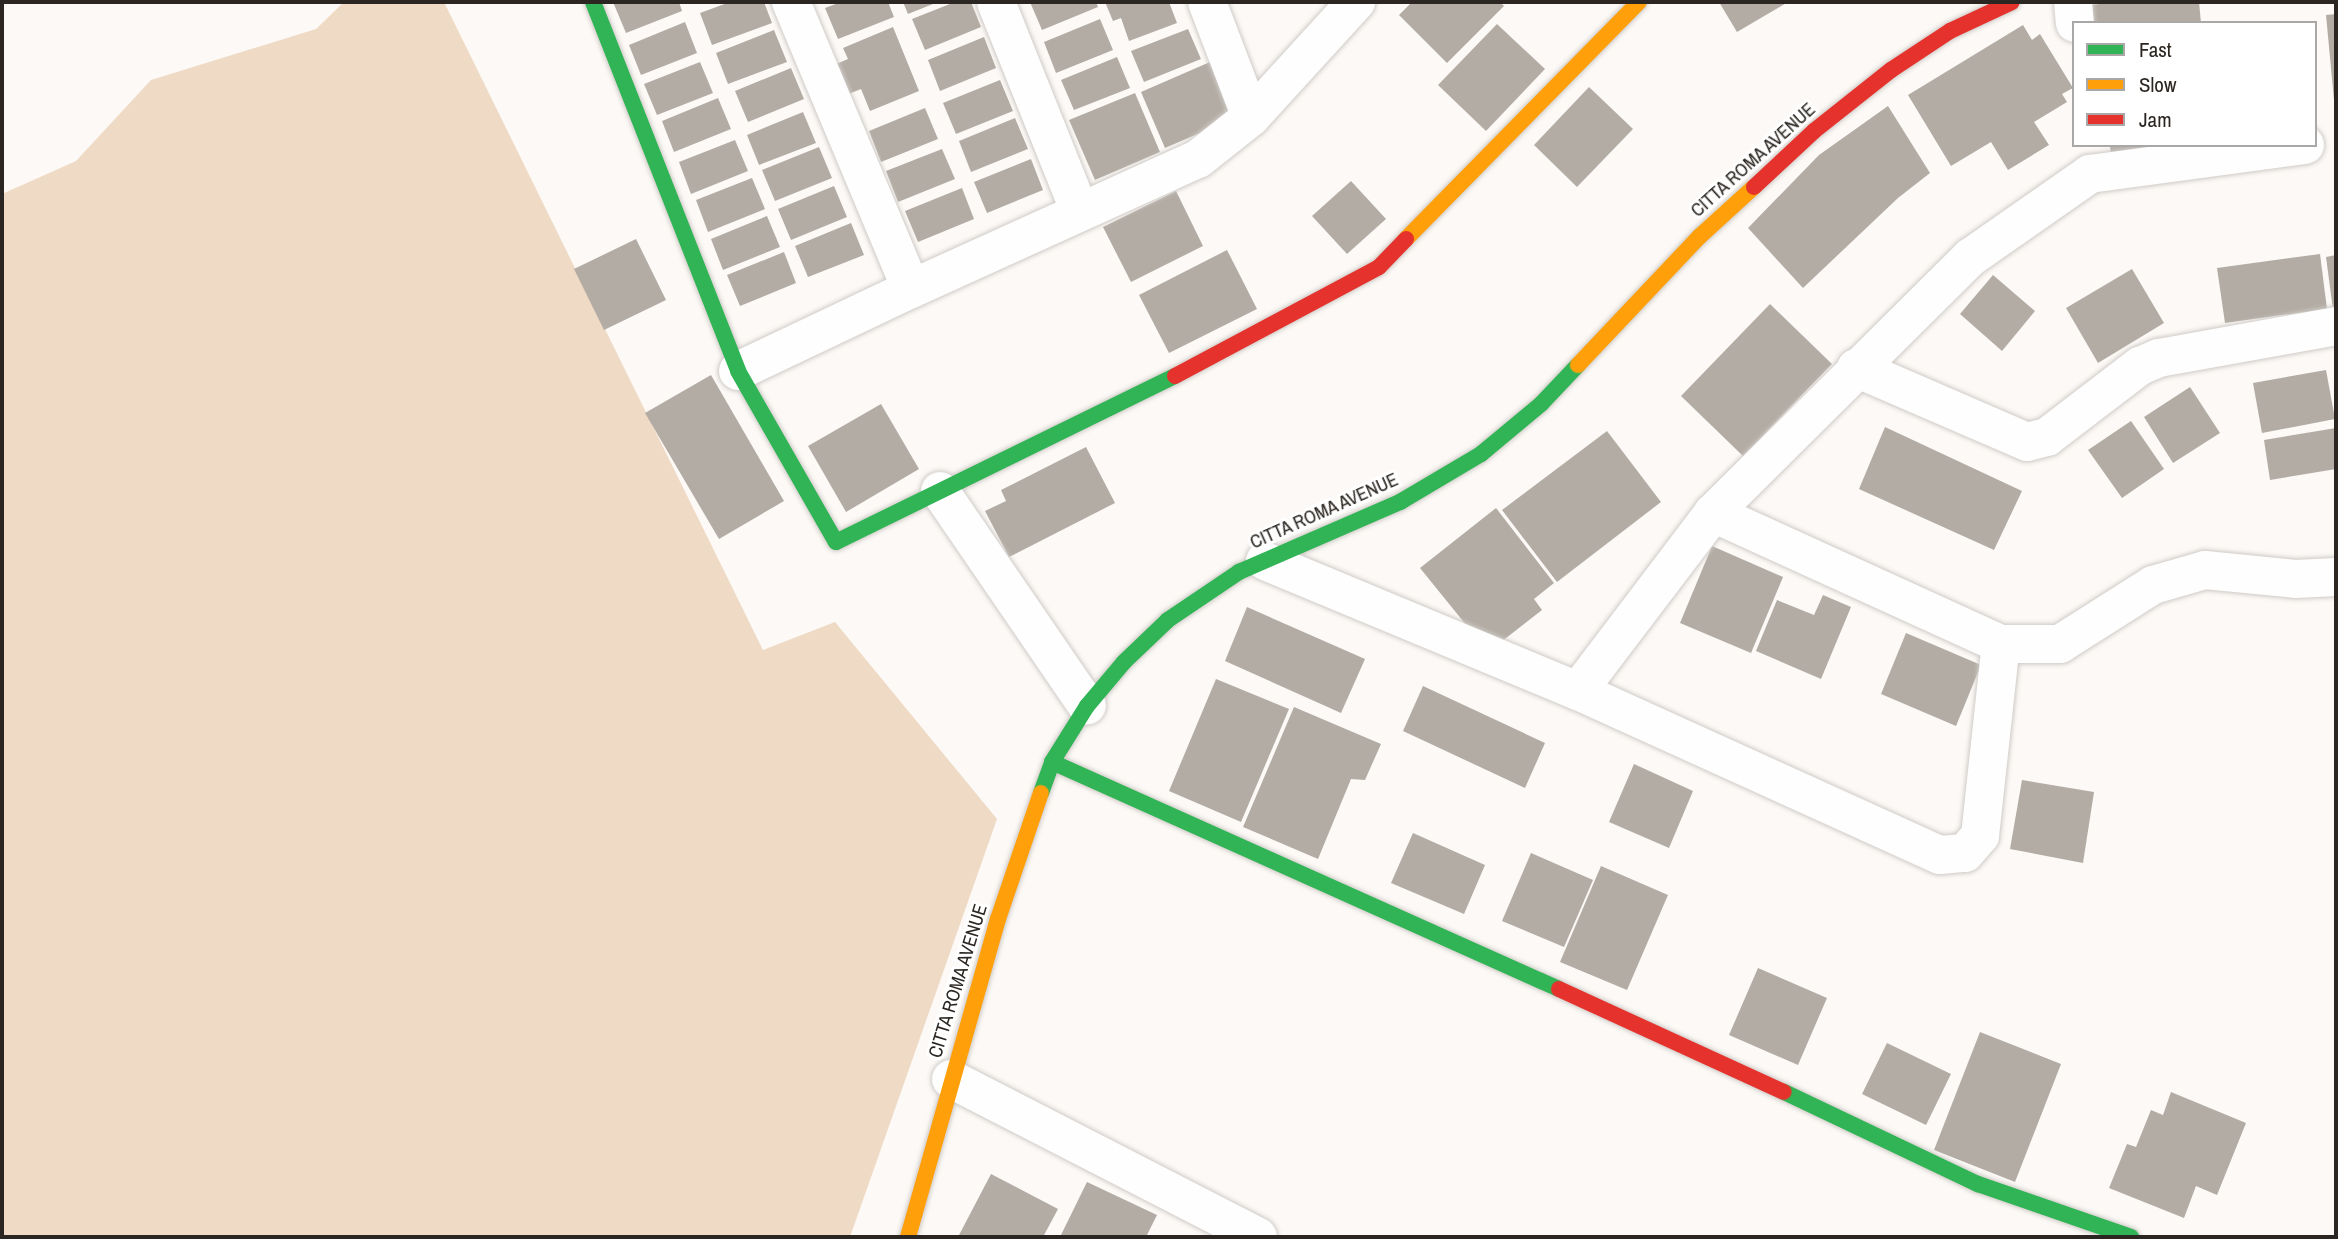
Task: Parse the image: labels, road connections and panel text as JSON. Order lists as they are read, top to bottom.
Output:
{
  "streets": {
    "street": ["CITTA ROMA AVENUE"]
  },
  "legend": ["Fast", "Slow", "Jam"]
}
